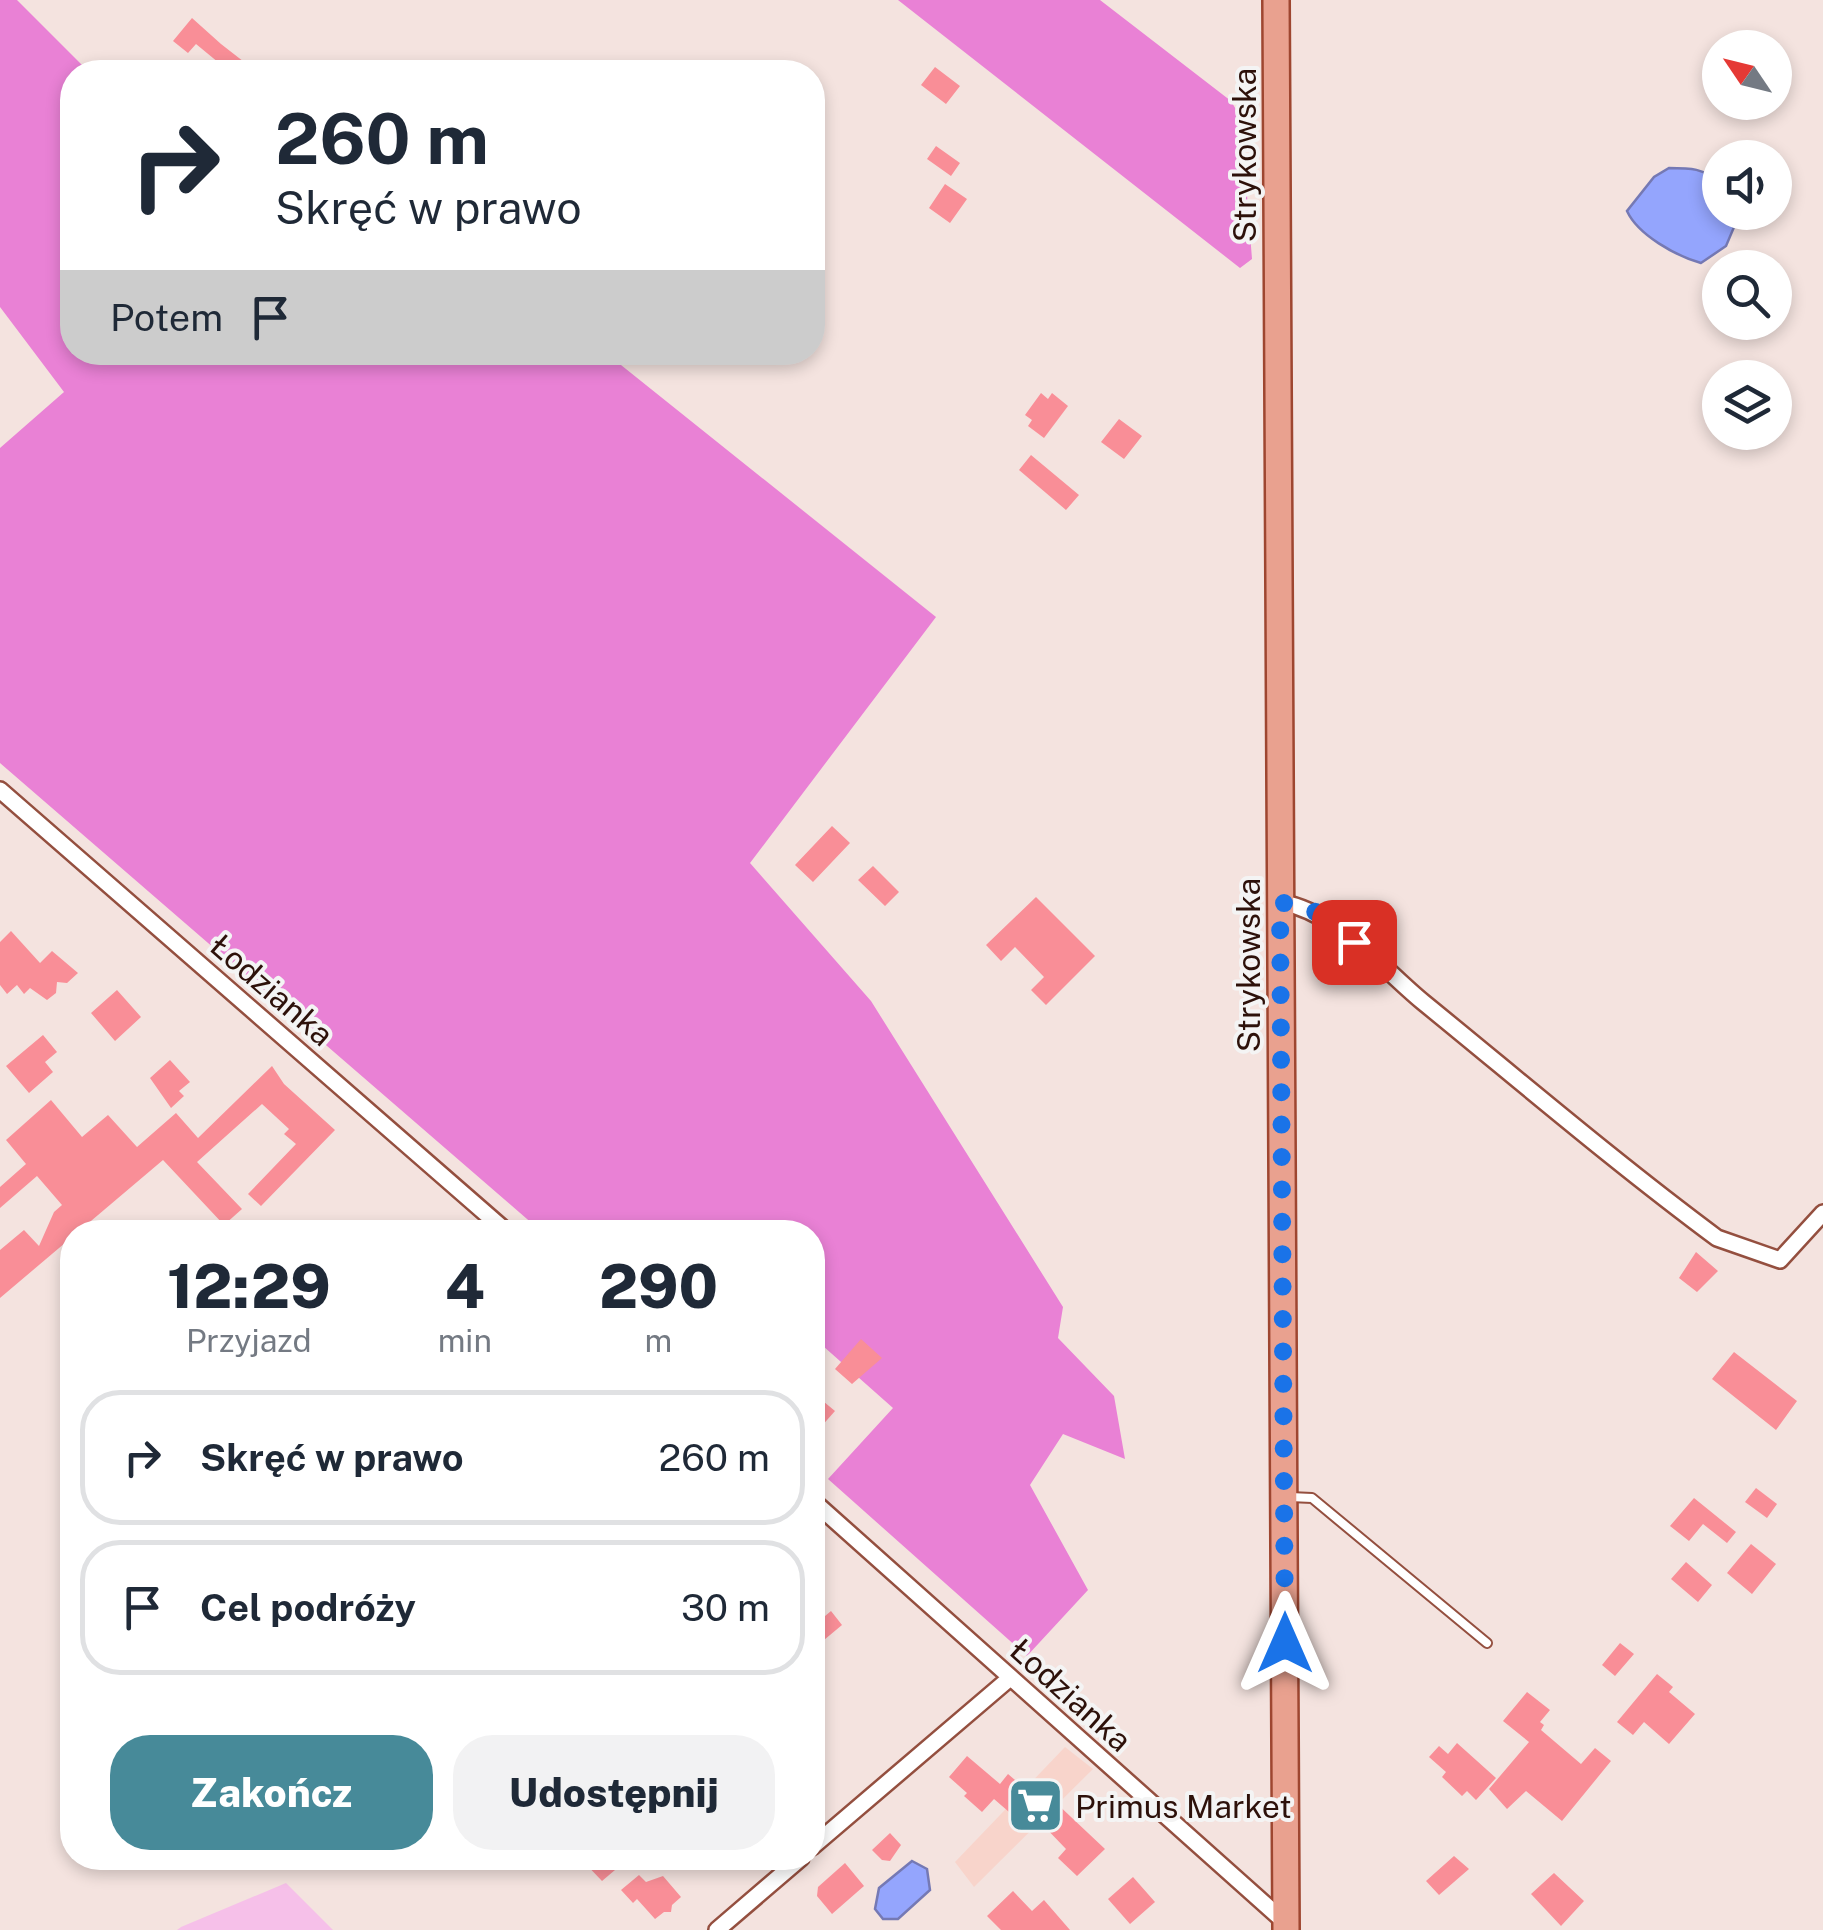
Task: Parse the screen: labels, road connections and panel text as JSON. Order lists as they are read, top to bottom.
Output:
{
  "streets": {
    "main road": ["Strykowska"],
    "street": ["Łodzianka"]
  },
  "crossings": [
    ["Strykowska", "Łodzianka"]
  ],
  "places": {
    "supermarket": ["Primus Market"]
  },
  "north": "top left",
  "page": {
    "turn": ["260 m", "Skręć w prawo"],
    "then": "Potem",
    "eta": [
      "12:29",
      "Przyjazd",
      "4",
      "min",
      "290",
      "m"
    ],
    "list": [
      {
        "name": "Skręć w prawo",
        "value": "260 m"
      },
      {
        "name": "Cel podróży",
        "value": "30 m"
      }
    ],
    "buttons": ["Zakończ", "Udostępnij"]
  }
}
